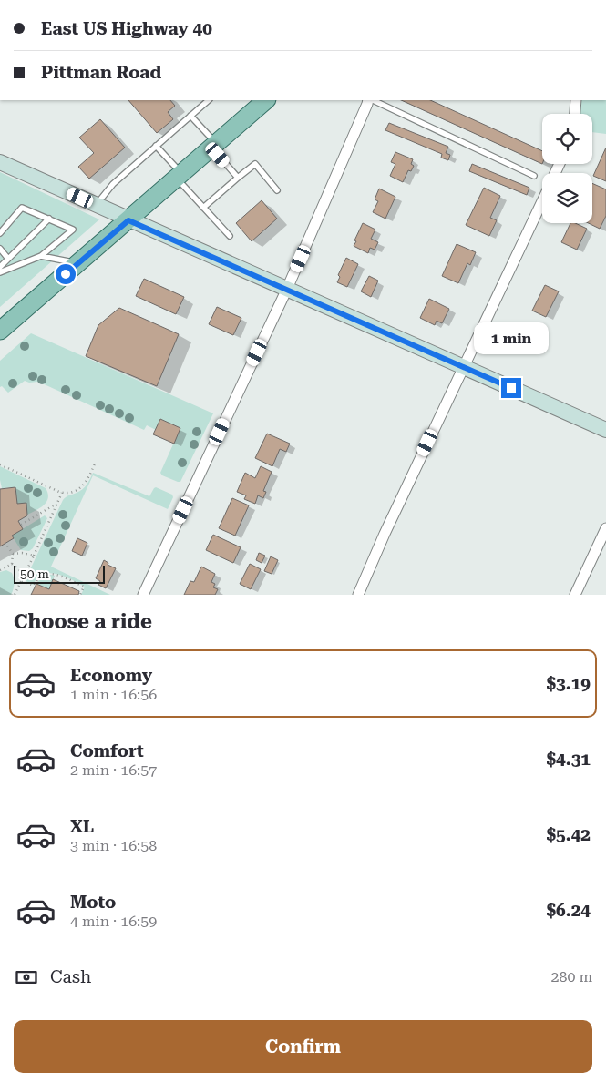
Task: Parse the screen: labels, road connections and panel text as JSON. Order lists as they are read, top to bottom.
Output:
{
  "scale_bar": "50 m",
  "page": {
    "banner": ["East US Highway 40", "Pittman Road"],
    "bubble": "1 min",
    "scale": "50 m",
    "heading": "Choose a ride",
    "list": [
      {
        "name": "Economy",
        "note": "1 min · 16:56",
        "value": "$3.19"
      },
      {
        "name": "Comfort",
        "note": "2 min · 16:57",
        "value": "$4.31"
      },
      {
        "name": "XL",
        "note": "3 min · 16:58",
        "value": "$5.42"
      },
      {
        "name": "Moto",
        "note": "4 min · 16:59",
        "value": "$6.24"
      }
    ],
    "pay": ["Cash", "280 m"],
    "buttons": "Confirm"
  }
}
